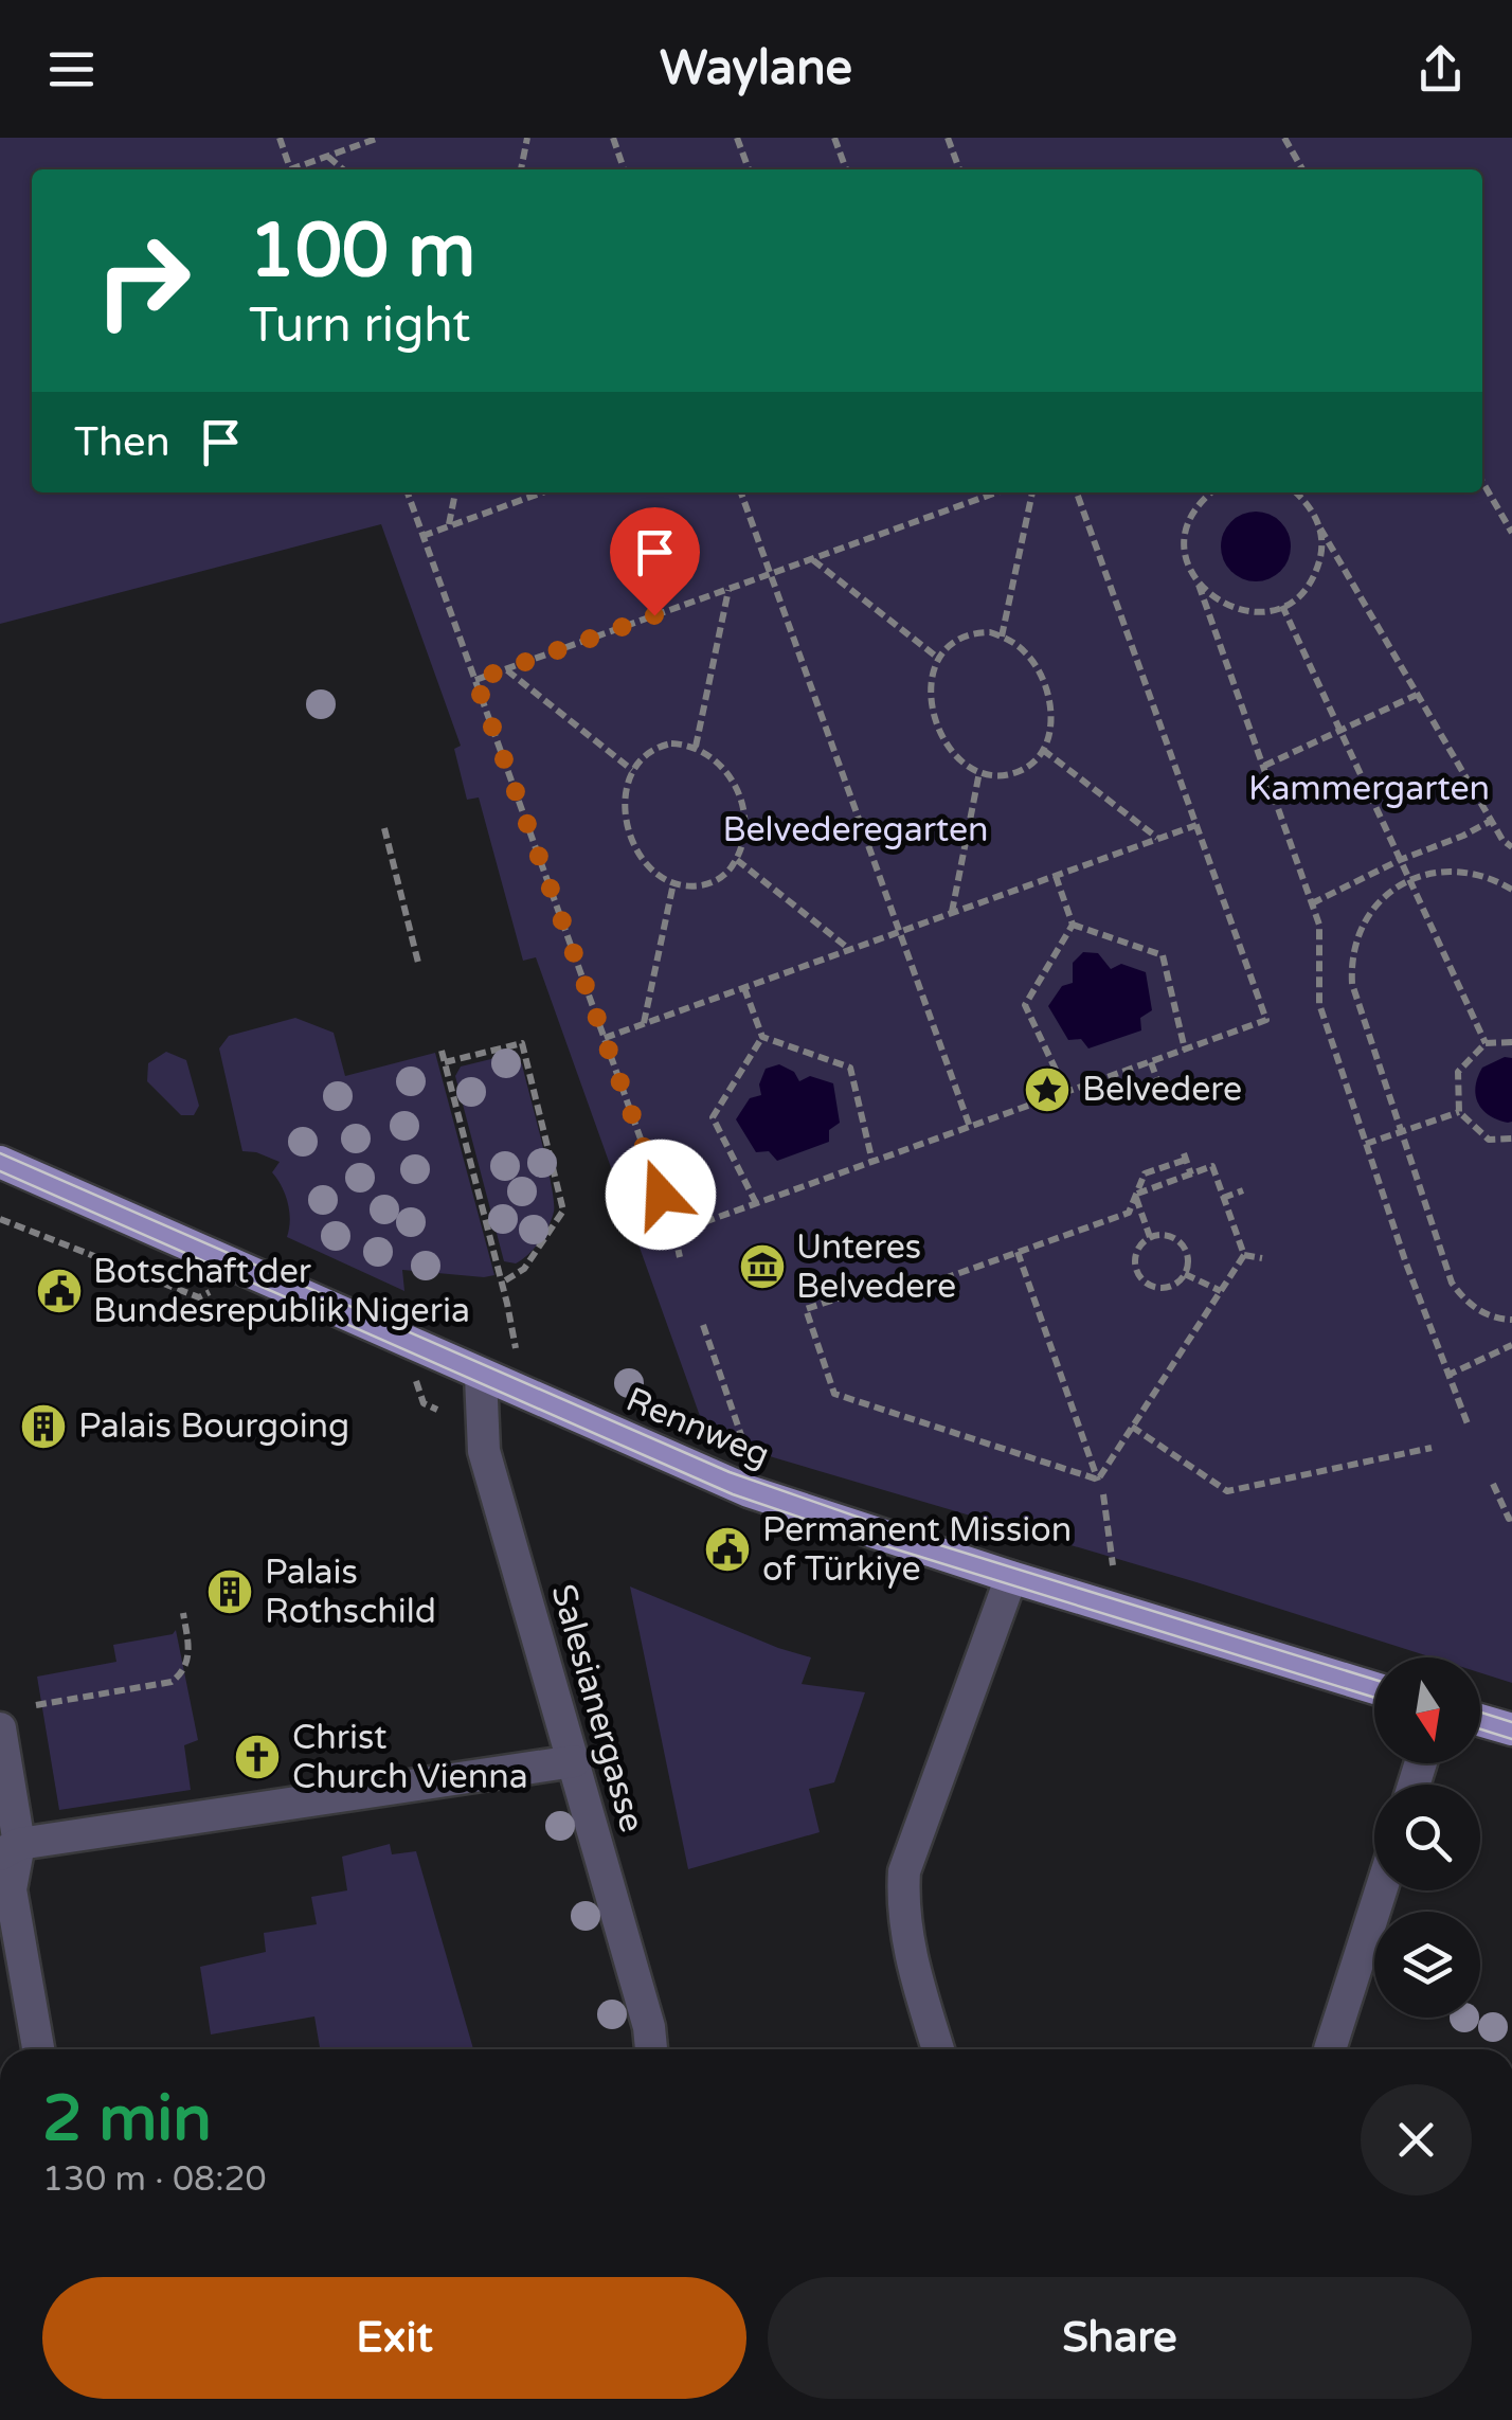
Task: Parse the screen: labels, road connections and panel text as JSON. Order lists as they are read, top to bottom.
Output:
{
  "streets": {
    "main road": ["Rennweg"],
    "street": ["Salesianergasse"]
  },
  "crossings": [
    ["Rennweg", "Salesianergasse"]
  ],
  "parks": ["Kammergarten", "Belvederegarten"],
  "places": {
    "place": ["Belvedere"],
    "museum": ["Unteres Belvedere"],
    "public building": ["Botschaft der Bundesrepublik Nigeria", "Permanent Mission of Türkiye"],
    "building": ["Palais Bourgoing", "Palais Rothschild"],
    "church": ["Christ Church Vienna"]
  },
  "north": "bottom",
  "page": {
    "header": "Waylane",
    "turn": ["100 m", "Turn right"],
    "then": "Then",
    "heading": ["2 min", "130 m · 08:20"],
    "buttons": ["Exit", "Share"]
  }
}
